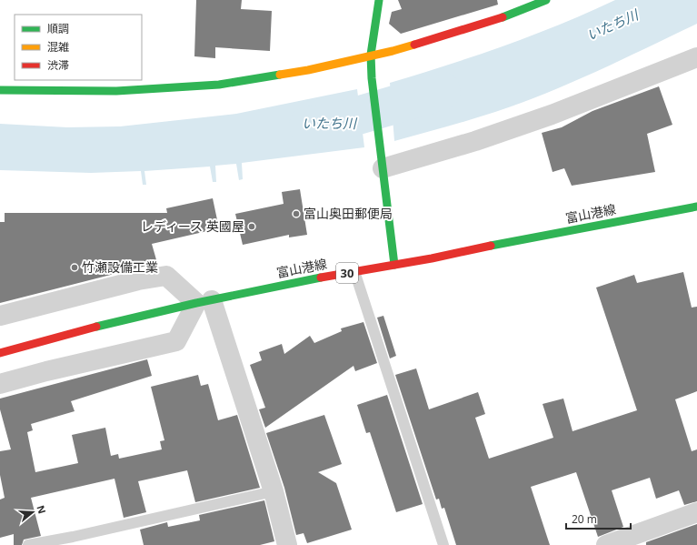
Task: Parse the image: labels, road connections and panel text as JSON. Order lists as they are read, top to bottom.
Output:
{
  "streets": {
    "street": ["富山港線", "30"]
  },
  "water": ["いたち川"],
  "places": ["富山奥田郵便局", "レディース 英國屋", "竹瀬設備工業"],
  "legend": ["順調", "混雑", "渋滞"],
  "scale_bar": "20 m",
  "north": "right"
}
